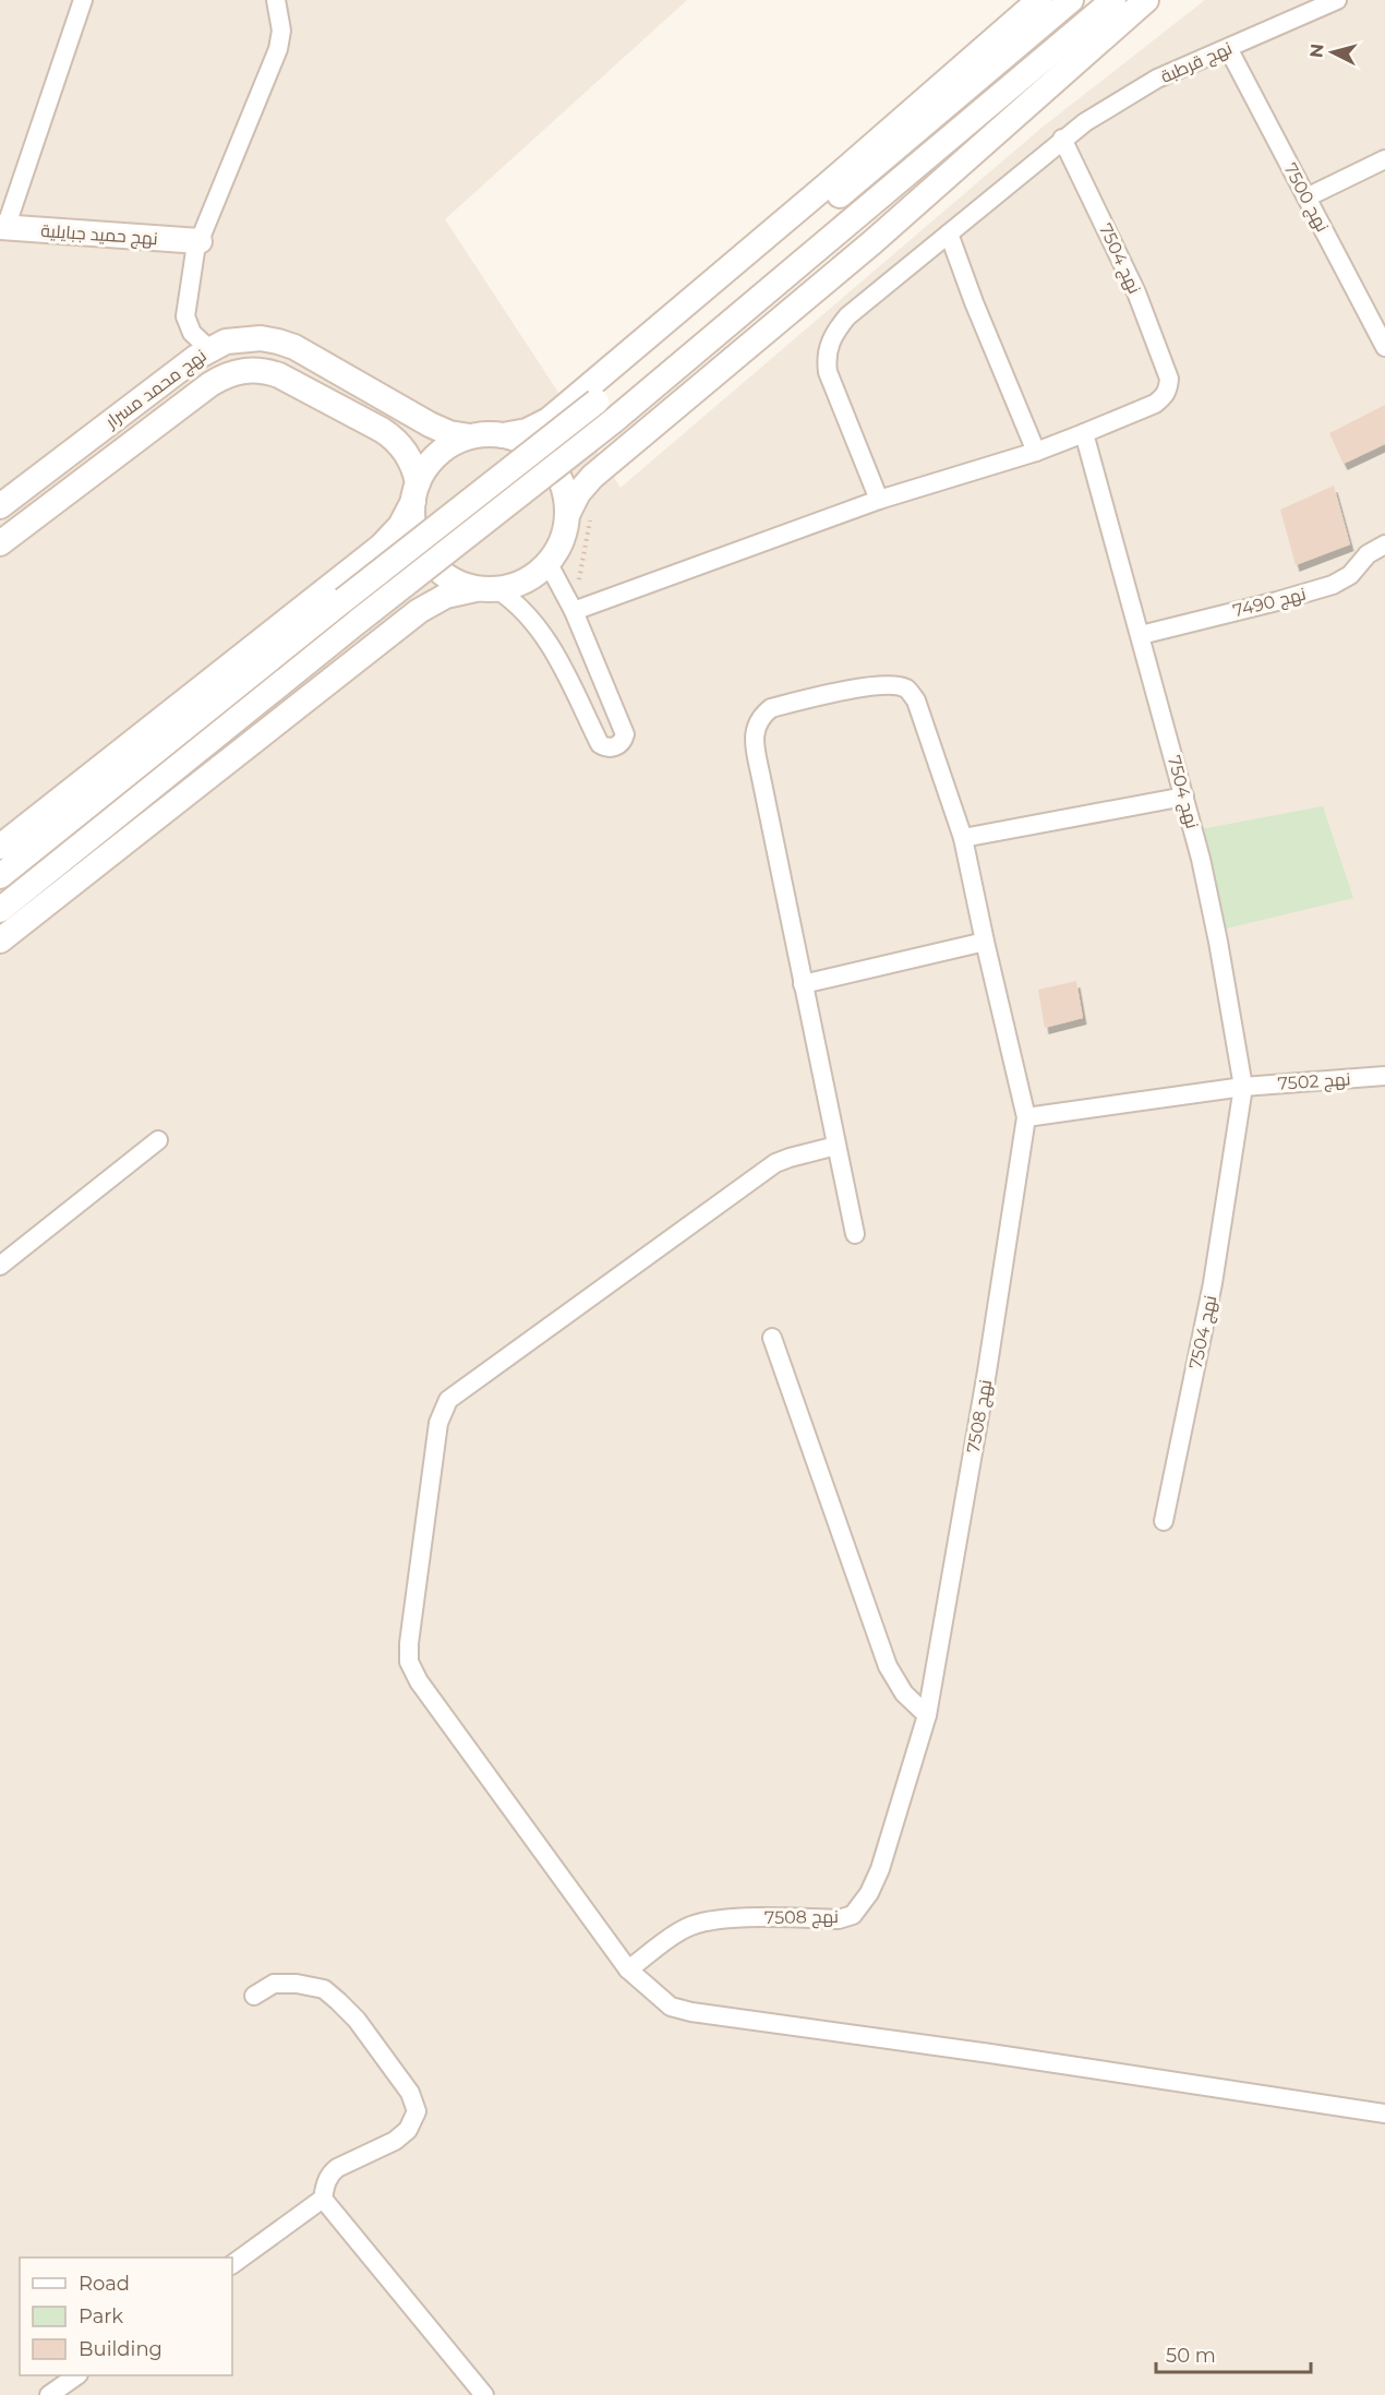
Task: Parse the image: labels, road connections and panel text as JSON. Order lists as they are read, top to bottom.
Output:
{
  "streets": {
    "street": [
      "نهج قرطبة",
      "نهج 7500",
      "نهج حميد جبايلية",
      "نهج 7504",
      "نهج محمد مسرار",
      "نهج 7490",
      "نهج 7502",
      "نهج 7508"
    ]
  },
  "crossings": [
    ["نهج قرطبة", "نهج 7500"],
    ["نهج قرطبة", "نهج 7504"],
    ["نهج 7504", "نهج 7490"],
    ["نهج 7504", "نهج 7502"],
    ["نهج 7502", "نهج 7508"]
  ],
  "legend": ["Road", "Park", "Building"],
  "scale_bar": "50 m",
  "north": "left"
}
